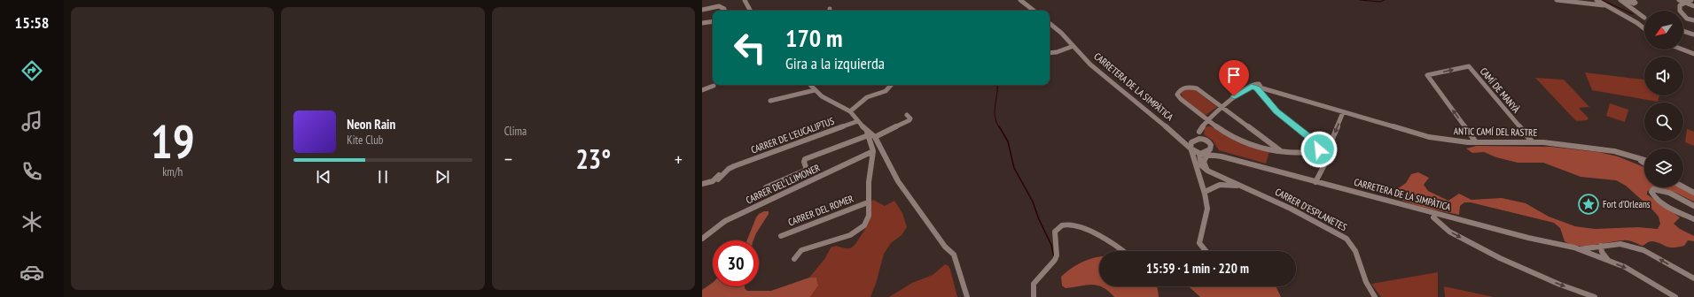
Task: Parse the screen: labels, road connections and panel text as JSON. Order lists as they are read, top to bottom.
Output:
{
  "streets": {
    "street": [
      "CARRETERA DE LA SIMPÀTICA",
      "CAMÍ DE MANYÀ",
      "ANTIC CAMÍ DEL RASTRE",
      "CARRER DE L'EUCALIPTUS",
      "CARRER DEL LLIMONER",
      "CARRER D'ESPLANETES",
      "CARRER DEL ROMER"
    ]
  },
  "crossings": [
    ["CARRETERA DE LA SIMPÀTICA", "CARRER D'ESPLANETES"],
    ["CAMÍ DE MANYÀ", "ANTIC CAMÍ DEL RASTRE"]
  ],
  "places": {
    "place": ["Fort d'Orleans"]
  },
  "north": "bottom left",
  "page": {
    "tabs": "15:58",
    "tile": [
      ["19", "km/h"],
      "Clima"
    ],
    "turn": ["170 m", "Gira a la izquierda"],
    "song": ["Neon Rain", "Kite Club"],
    "heat": ["−", "23°", "+"],
    "limit": "30",
    "trip": "15:59 · 1 min · 220 m"
  }
}
